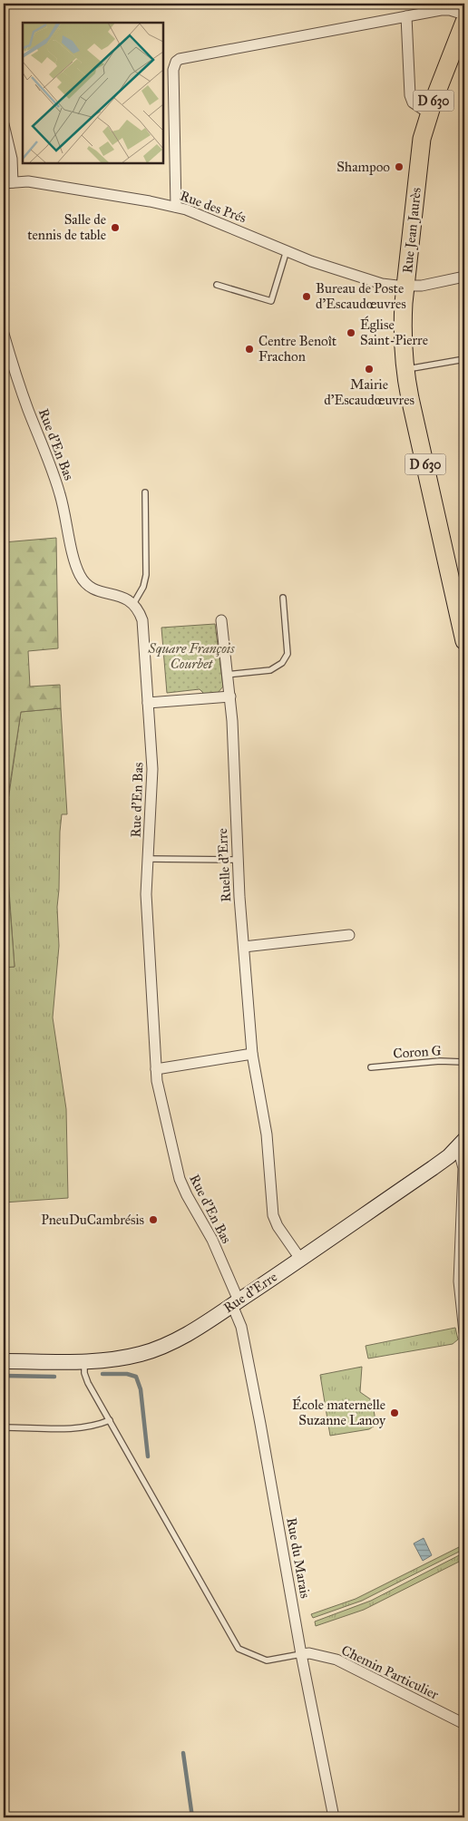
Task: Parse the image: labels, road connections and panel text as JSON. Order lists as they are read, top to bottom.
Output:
{
  "streets": {
    "main road": ["D 630", "Rue Jean Jaurès"],
    "street": [
      "Rue des Prés",
      "Rue d'En Bas",
      "Ruelle d'Erre",
      "Rue d'Erre",
      "Rue du Marais",
      "Chemin Particulier"
    ],
    "lane": ["Coron G"]
  },
  "crossings": [
    ["Rue des Prés", "Rue Jean Jaurès"],
    ["Rue d'En Bas", "Rue d'Erre"],
    ["Rue d'En Bas", "Rue du Marais"],
    ["Ruelle d'Erre", "Rue d'Erre"],
    ["Rue d'Erre", "Rue du Marais"],
    ["Rue du Marais", "Chemin Particulier"]
  ],
  "parks": ["Square François Courbet"],
  "places": [
    "Shampoo",
    "Salle de tennis de table",
    "Bureau de Poste d'Escaudœuvres",
    "Église Saint-Pierre",
    "Centre Benoît Frachon",
    "Mairie d'Escaudœuvres",
    "PneuDuCambrésis",
    "École maternelle Suzanne Lanoy"
  ]
}
